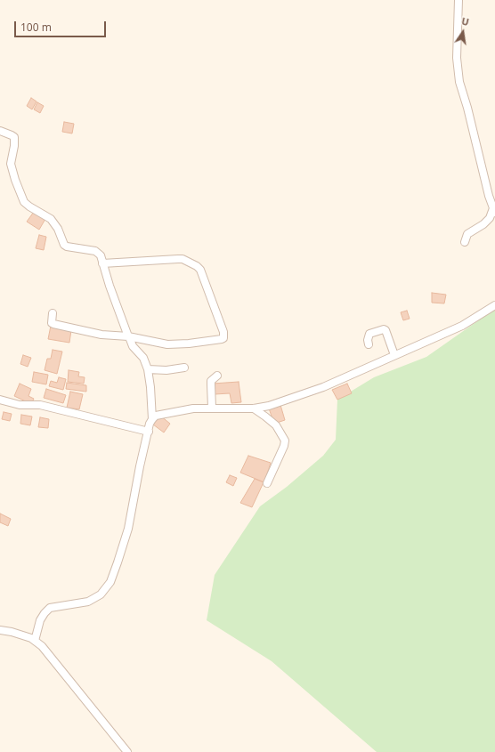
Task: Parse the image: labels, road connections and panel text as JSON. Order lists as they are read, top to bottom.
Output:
{
  "scale_bar": "100 m",
  "north": "top"
}
